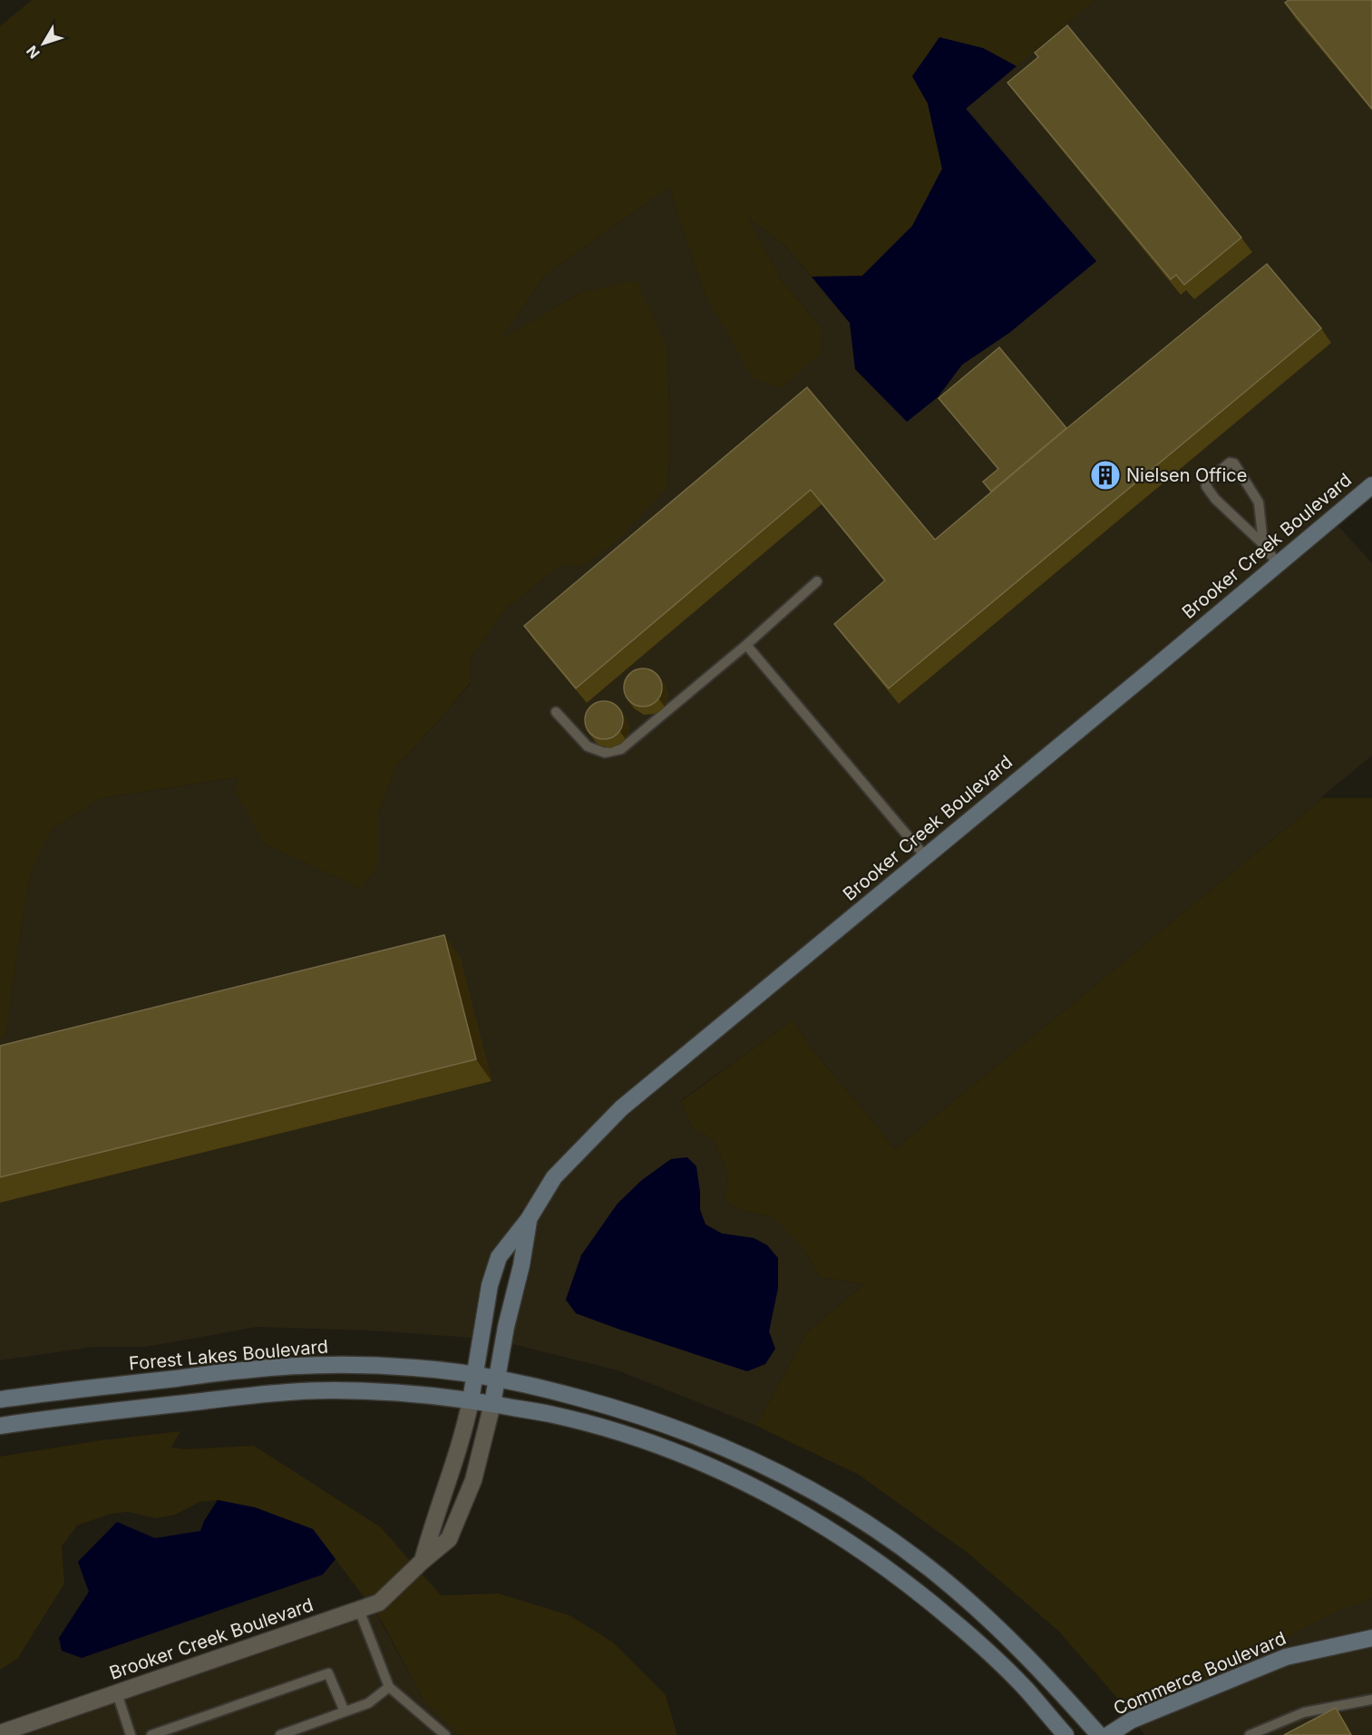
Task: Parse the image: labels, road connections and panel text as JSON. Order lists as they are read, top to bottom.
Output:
{
  "streets": {
    "main road": ["Brooker Creek Boulevard", "Forest Lakes Boulevard", "Commerce Boulevard"]
  },
  "crossings": [
    ["Brooker Creek Boulevard", "Forest Lakes Boulevard"]
  ],
  "places": {
    "building": ["Nielsen Office"]
  },
  "north": "bottom left"
}
